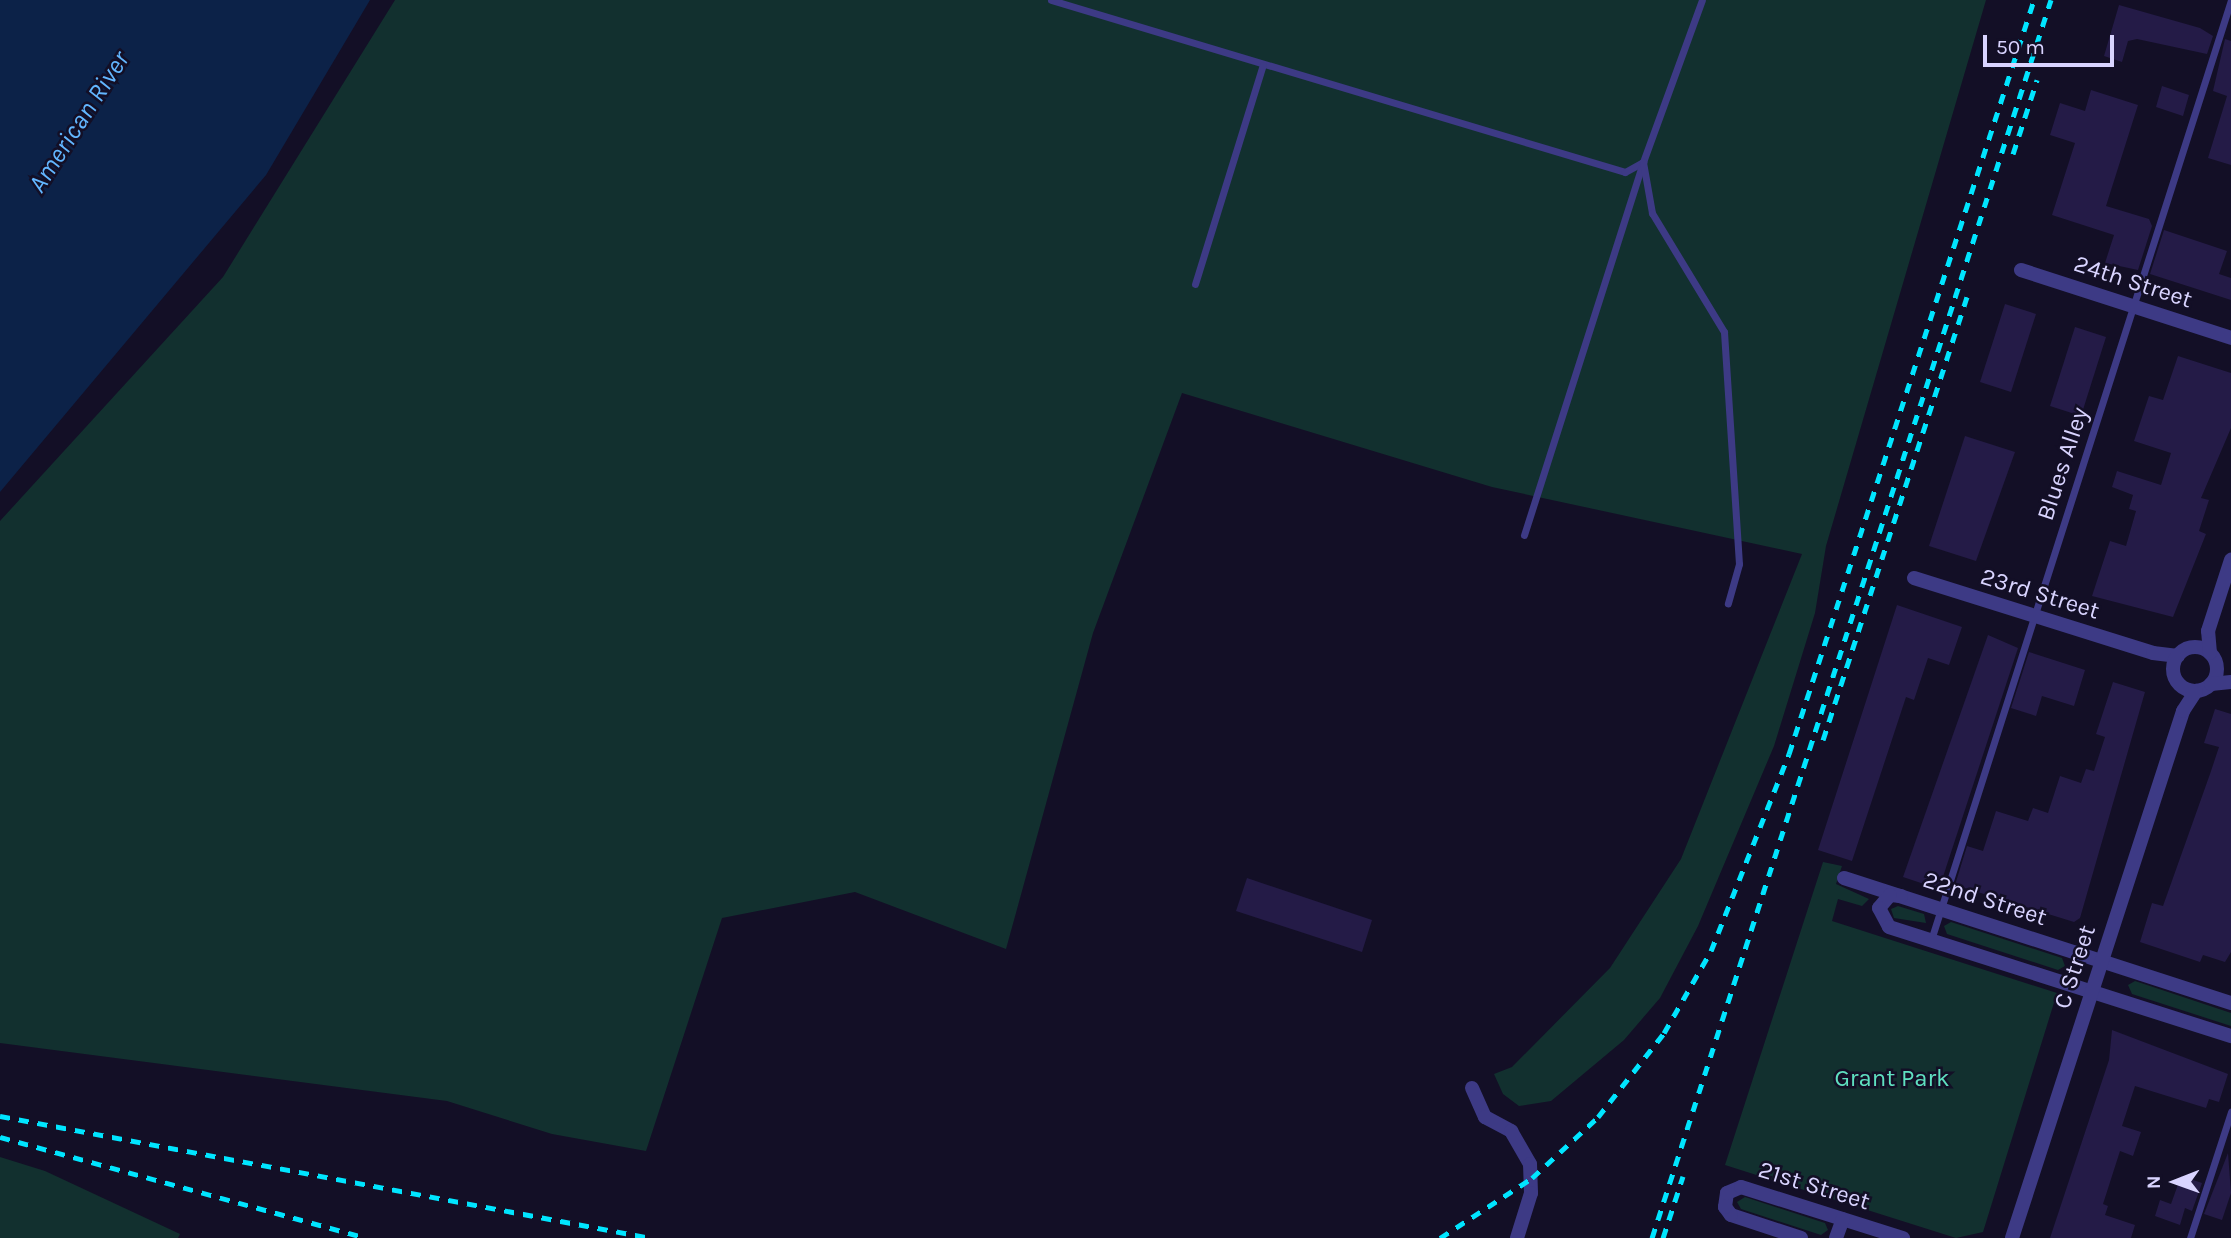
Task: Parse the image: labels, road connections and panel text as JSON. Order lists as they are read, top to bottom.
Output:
{
  "streets": {
    "street": [
      "24th Street",
      "23rd Street",
      "22nd Street",
      "C Street",
      "21st Street"
    ],
    "lane": ["Blues Alley"]
  },
  "crossings": [
    ["24th Street", "Blues Alley"],
    ["Blues Alley", "23rd Street"],
    ["Blues Alley", "22nd Street"],
    ["23rd Street", "C Street"],
    ["22nd Street", "C Street"]
  ],
  "water": ["American River"],
  "parks": ["Grant Park"],
  "scale_bar": "50 m",
  "north": "left"
}
